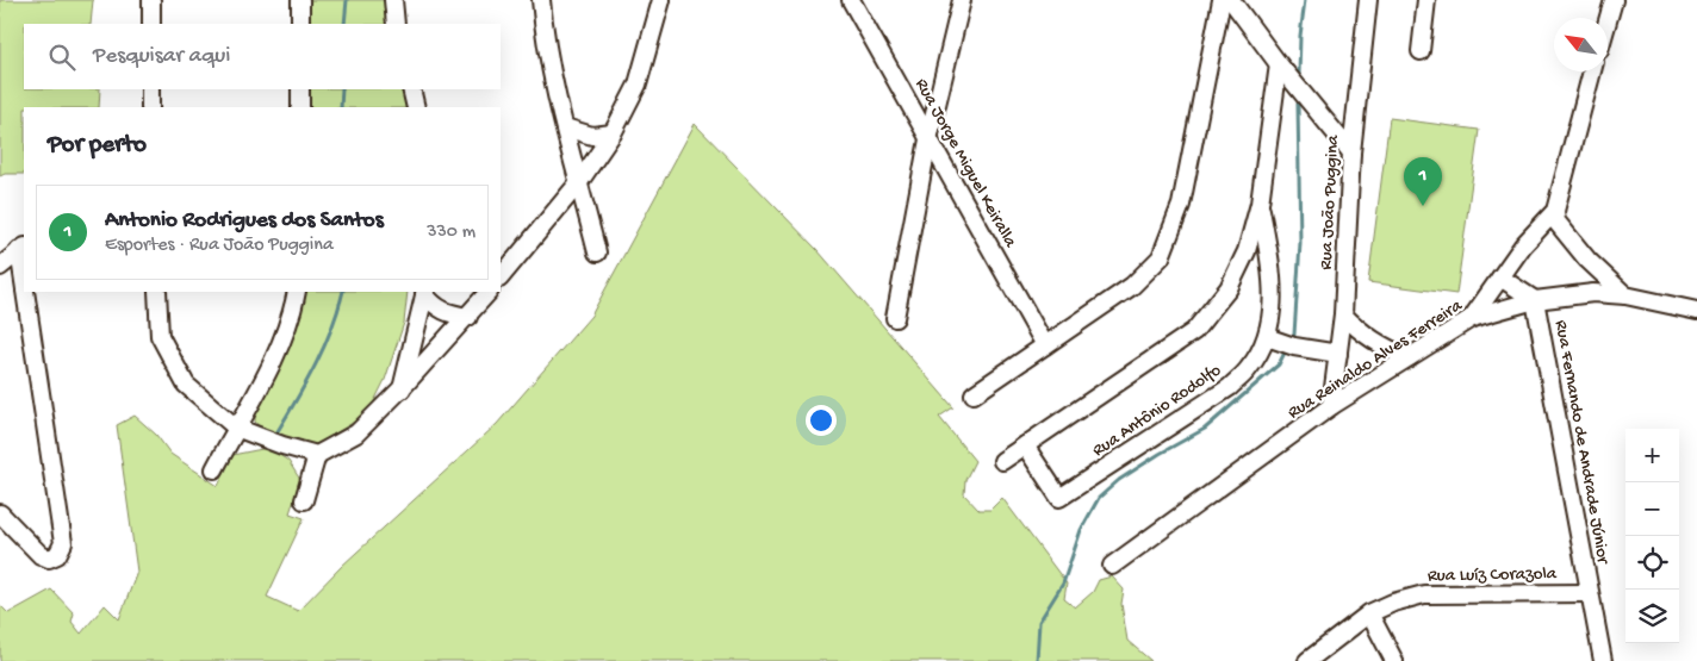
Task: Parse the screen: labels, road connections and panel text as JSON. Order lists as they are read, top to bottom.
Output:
{
  "streets": {
    "street": [
      "Rua Jorge Miguel Keiralla",
      "Rua João Puggina",
      "Rua Reinaldo Alves Ferreira",
      "Rua Antônio Rodolfo",
      "Rua Fernando de Andrade Júnior",
      "Rua Luíz Corazola"
    ]
  },
  "crossings": [
    ["Rua João Puggina", "Rua Reinaldo Alves Ferreira"],
    ["Rua Reinaldo Alves Ferreira", "Rua Fernando de Andrade Júnior"],
    ["Rua Fernando de Andrade Júnior", "Rua Luíz Corazola"]
  ],
  "north": "top left",
  "page": {
    "search": "Pesquisar aqui",
    "heading": "Por perto",
    "pins": "1",
    "list": [
      {
        "mark": "1",
        "name": "Antonio Rodrigues dos Santos",
        "note": "Esportes · Rua João Puggina",
        "value": "330 m"
      }
    ],
    "map_buttons": ["+", "−"]
  }
}
